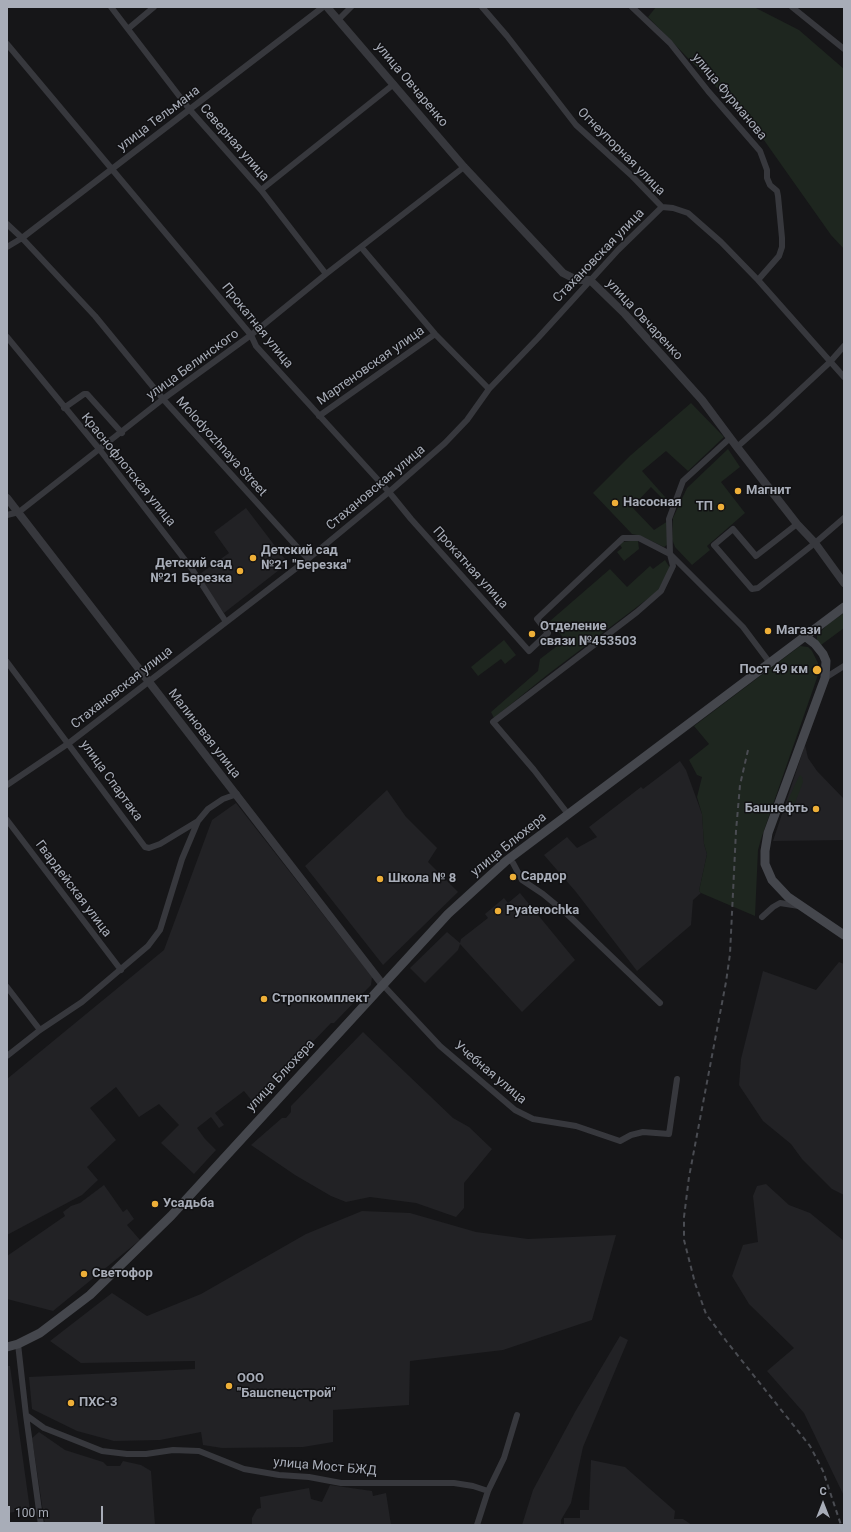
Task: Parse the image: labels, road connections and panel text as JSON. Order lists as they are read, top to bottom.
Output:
{
  "streets": {
    "main road": ["улица Блюхера"],
    "street": [
      "улица Овчаренко",
      "улица Фурманова",
      "улица Тельмана",
      "Северная улица",
      "Огнеупорная улица",
      "Стахановская улица",
      "Прокатная улица",
      "улица Белинского",
      "Мартеновская улица",
      "Molodyozhnaya Street",
      "Краснофлотская улица",
      "Малиновая улица",
      "улица Спартака",
      "Гвардейская улица",
      "Учебная улица",
      "улица Мост БЖД"
    ]
  },
  "crossings": [
    ["улица Овчаренко", "Стахановская улица"],
    ["улица Овчаренко", "улица Белинского"],
    ["улица Фурманова", "Огнеупорная улица"],
    ["улица Тельмана", "Северная улица"],
    ["улица Тельмана", "Прокатная улица"],
    ["улица Тельмана", "Molodyozhnaya Street"],
    ["Северная улица", "улица Белинского"],
    ["Огнеупорная улица", "Стахановская улица"],
    ["Стахановская улица", "Прокатная улица"],
    ["Стахановская улица", "Molodyozhnaya Street"],
    ["Стахановская улица", "Краснофлотская улица"],
    ["Стахановская улица", "Малиновая улица"],
    ["Стахановская улица", "улица Спартака"],
    ["Прокатная улица", "улица Белинского"],
    ["Прокатная улица", "Мартеновская улица"],
    ["Прокатная улица", "улица Блюхера"],
    ["улица Белинского", "Molodyozhnaya Street"],
    ["улица Белинского", "Краснофлотская улица"],
    ["улица Белинского", "Малиновая улица"],
    ["Малиновая улица", "улица Блюхера"],
    ["Малиновая улица", "Учебная улица"],
    ["улица Блюхера", "Учебная улица"]
  ],
  "places": [
    "Магнит",
    "Насосная",
    "ТП",
    "Детский сад №21 \"Березка\"",
    "Детский сад №21 Березка",
    "Магази",
    "Отделение связи №453503",
    "Пост 49 км",
    "Башнефть",
    "Сардор",
    "Школа № 8",
    "Pyaterochka",
    "Стропкомплект",
    "Усадьба",
    "Светофор",
    "ООО \"Башспецстрой\"",
    "ПХС-3"
  ],
  "scale_bar": "100 m",
  "north": "top"
}
